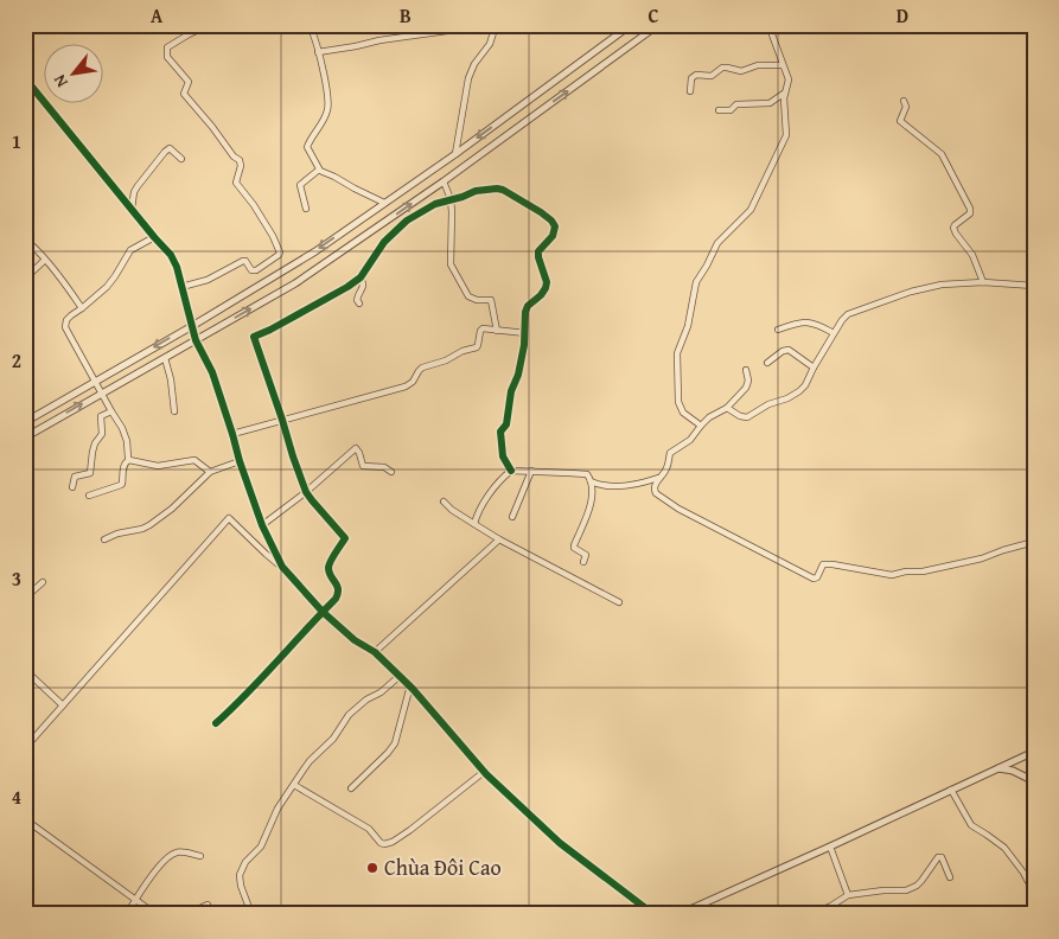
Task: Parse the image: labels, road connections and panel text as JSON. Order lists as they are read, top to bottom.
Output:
{
  "places": ["Chùa Đôi Cao"],
  "north": "bottom left",
  "grid": {
    "columns": [
      "A",
      "B",
      "C",
      "D"
    ],
    "rows": [
      "1",
      "2",
      "3",
      "4"
    ]
  }
}
